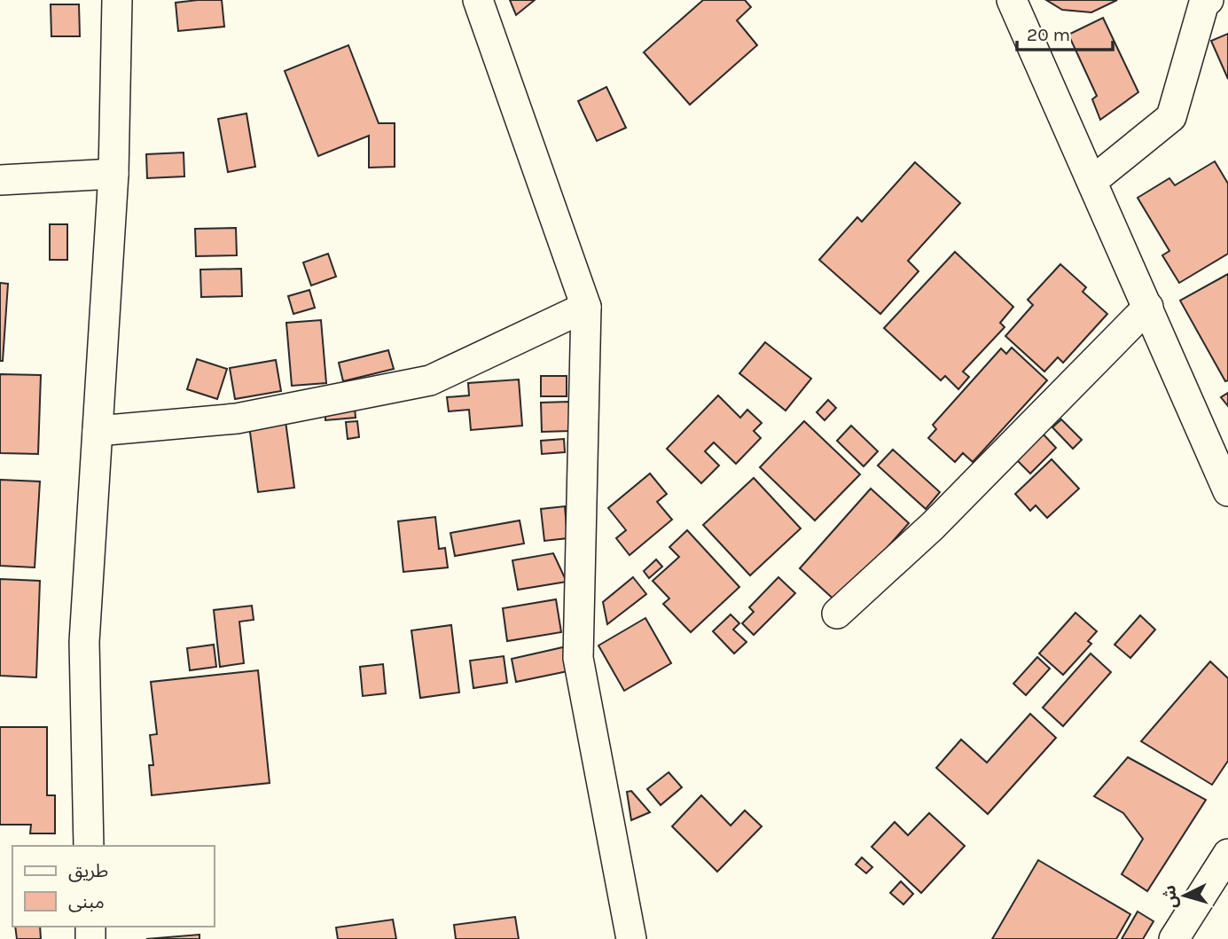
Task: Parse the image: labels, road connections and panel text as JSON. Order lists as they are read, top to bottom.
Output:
{
  "legend": ["طريق", "مبنى"],
  "scale_bar": "20 m",
  "north": "left"
}
